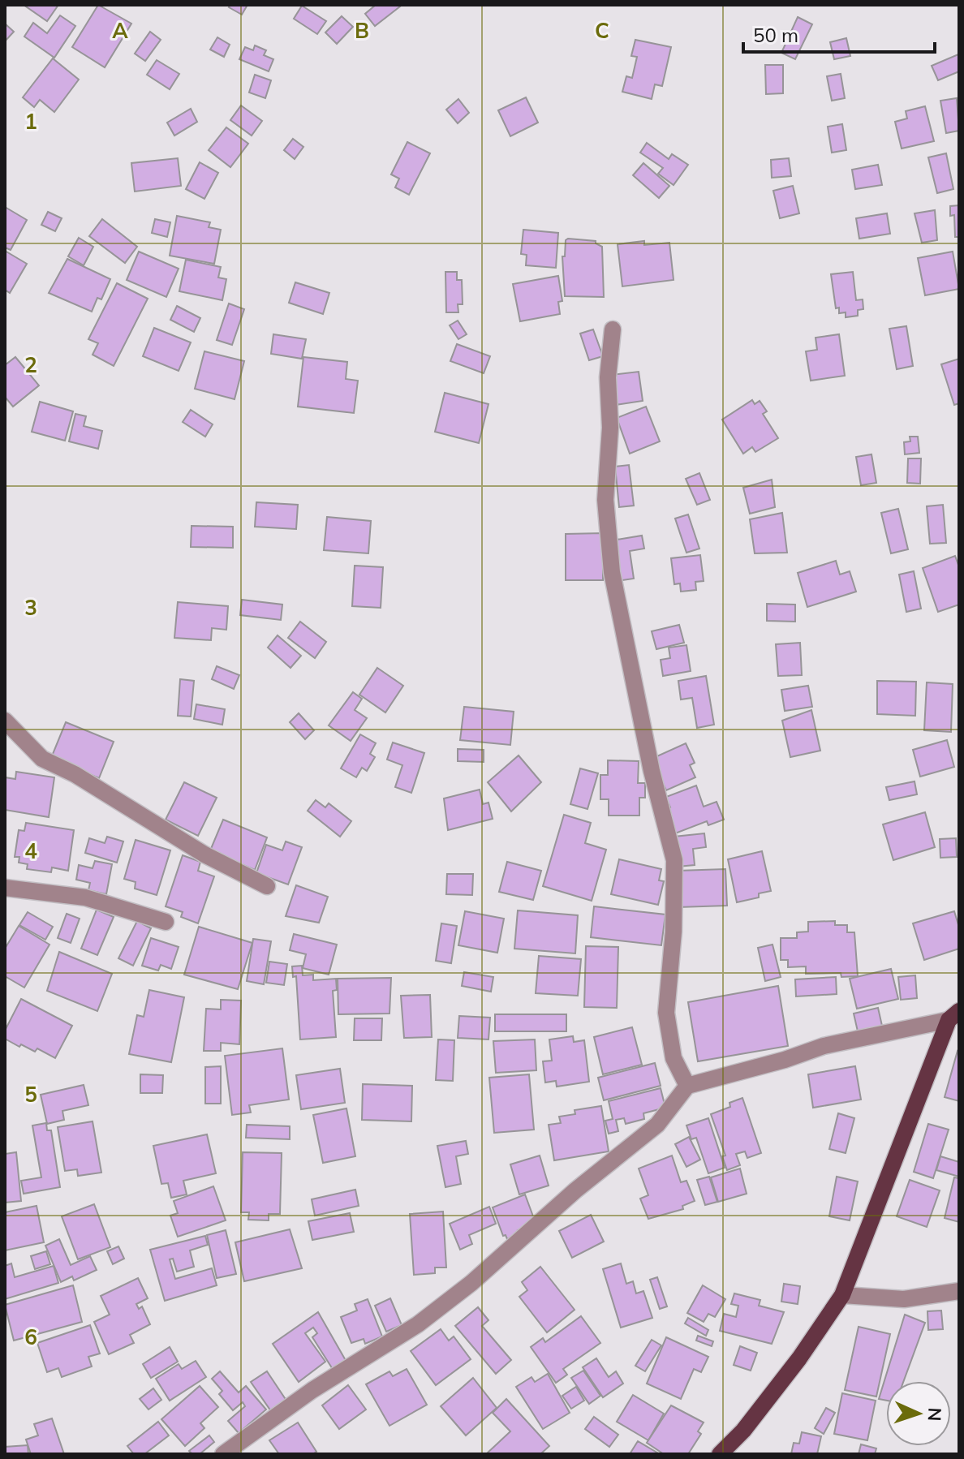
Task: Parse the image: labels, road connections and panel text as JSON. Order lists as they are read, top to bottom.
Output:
{
  "scale_bar": "50 m",
  "north": "right",
  "grid": {
    "columns": ["A", "B", "C"],
    "rows": [
      "1",
      "2",
      "3",
      "4",
      "5",
      "6"
    ]
  }
}
